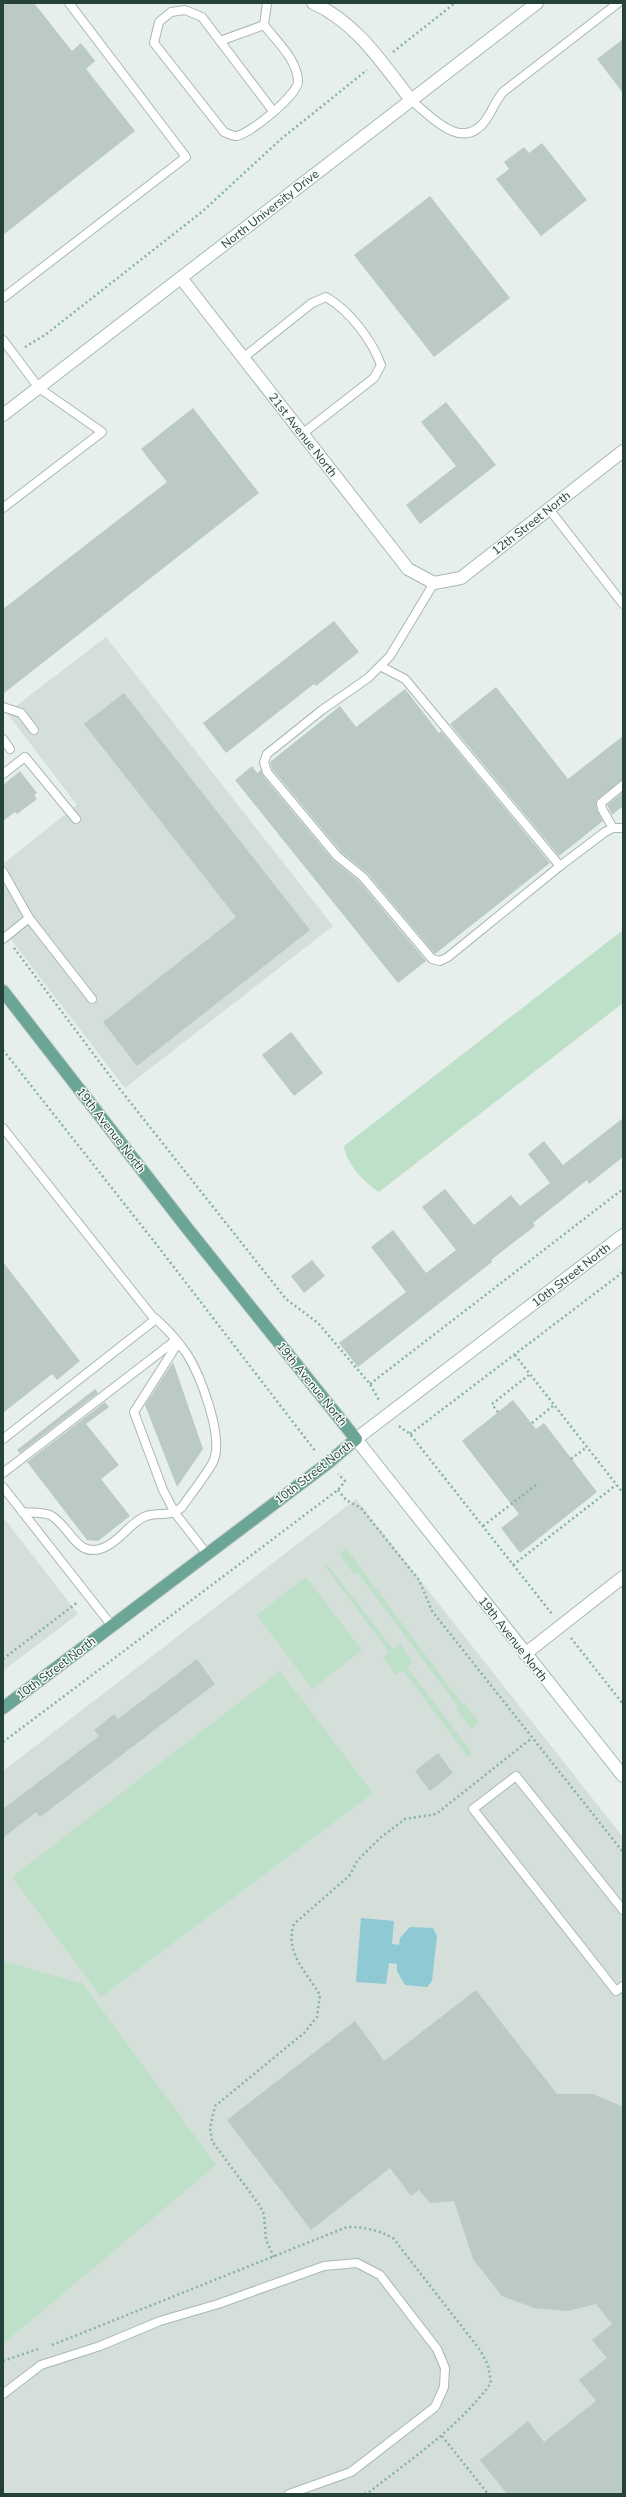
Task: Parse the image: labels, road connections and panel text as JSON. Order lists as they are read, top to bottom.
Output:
{
  "streets": {
    "main road": ["19th Avenue North", "10th Street North"],
    "street": ["North University Drive", "21st Avenue North", "12th Street North"]
  },
  "crossings": [
    ["North University Drive", "21st Avenue North"],
    ["21st Avenue North", "12th Street North"],
    ["19th Avenue North", "10th Street North"]
  ]
}
